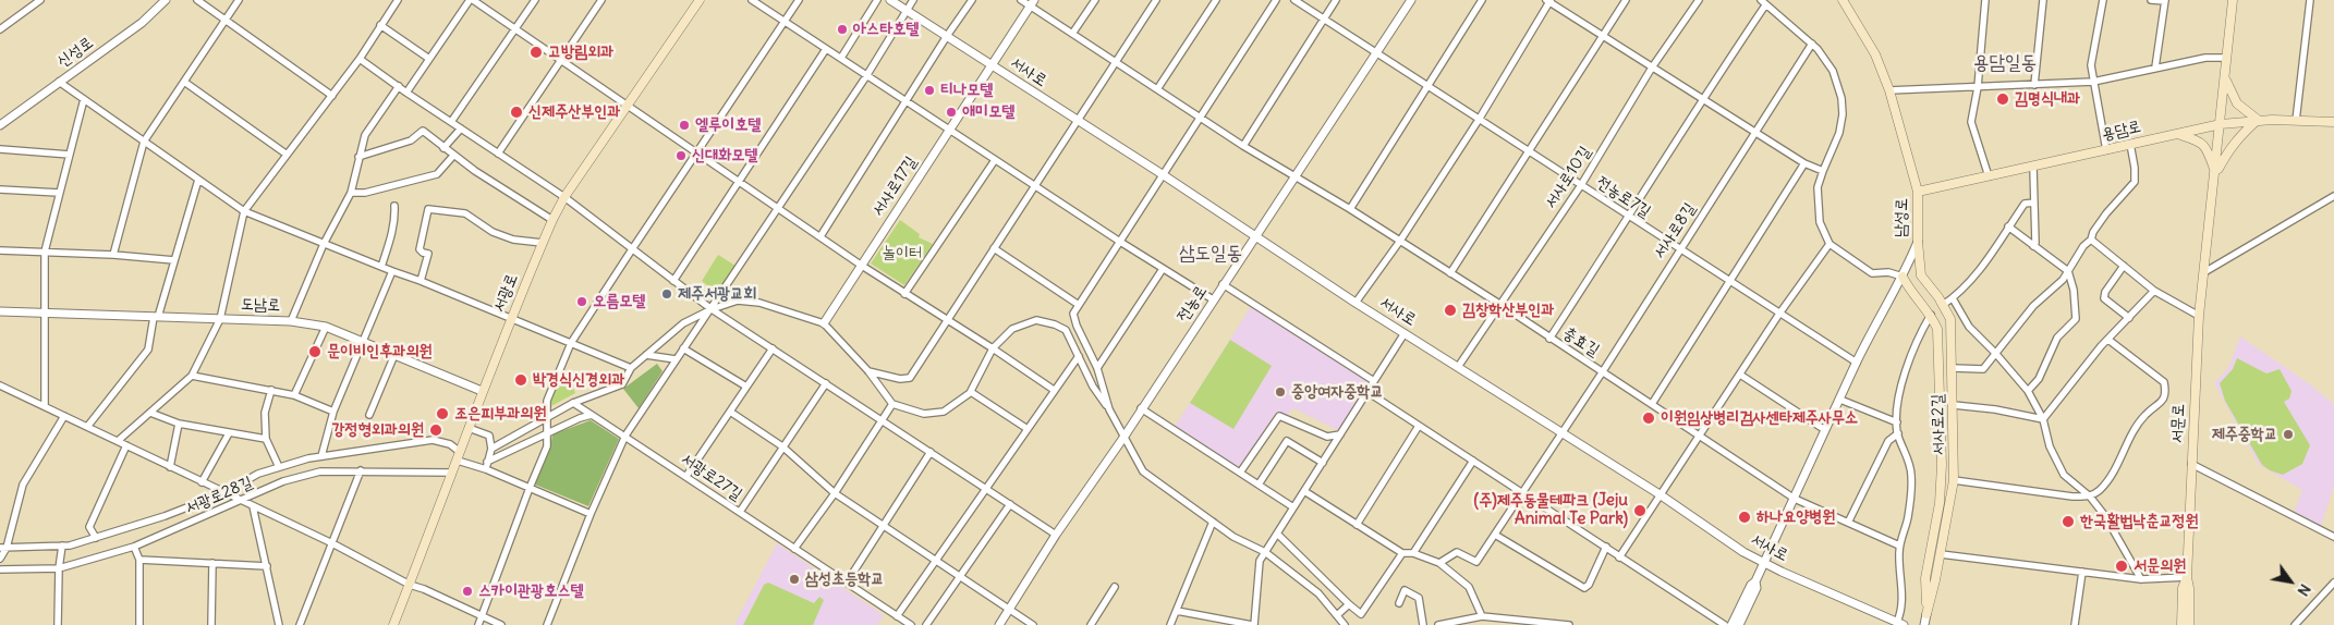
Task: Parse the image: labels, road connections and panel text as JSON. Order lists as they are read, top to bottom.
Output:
{
  "streets": {
    "main road": [
      "용담로",
      "남성로",
      "서광로",
      "서문로",
      "서사로2길"
    ],
    "street": [
      "신성로",
      "서사로",
      "서사로10길",
      "서사로17길",
      "전농로7길",
      "서사로8길",
      "전농로",
      "도남로",
      "충효길",
      "서광로27길",
      "서광로28길"
    ]
  },
  "crossings": [
    ["서사로", "서사로10길"],
    ["서사로", "서사로17길"],
    ["서사로", "남성로"],
    ["서사로", "서사로8길"],
    ["서사로", "전농로"],
    ["용담로", "남성로"],
    ["용담로", "서문로"],
    ["서사로10길", "전농로7길"],
    ["서사로10길", "충효길"],
    ["서사로17길", "충효길"],
    ["전농로7길", "남성로"],
    ["전농로7길", "서사로8길"],
    ["전농로7길", "전농로"],
    ["남성로", "충효길"],
    ["남성로", "서사로2길"],
    ["서사로8길", "충효길"],
    ["서광로", "도남로"],
    ["서광로", "서광로28길"],
    ["전농로", "충효길"]
  ],
  "districts": ["용담일동", "삼도일동"],
  "parks": ["놀이터"],
  "places": [
    "아스타호텔",
    "고방림외과",
    "티나모텔",
    "김명식내과",
    "신제주산부인과",
    "애미모텔",
    "엘루이호텔",
    "신대화모텔",
    "제주서광교회",
    "오름모텔",
    "김창학산부인과",
    "문이비인후과의원",
    "박경식신경외과",
    "중앙여자중학교",
    "조은피부과의원",
    "이원임상병리검사센타제주사무소",
    "강정형외과의원",
    "제주중학교",
    "(주)제주동물테파크 (Jeju Animal Te Park)",
    "하나요양병원",
    "한국활법낙춘교정원",
    "서문의원",
    "삼성초등학교",
    "스카이관광호스텔"
  ],
  "north": "bottom right"
}
